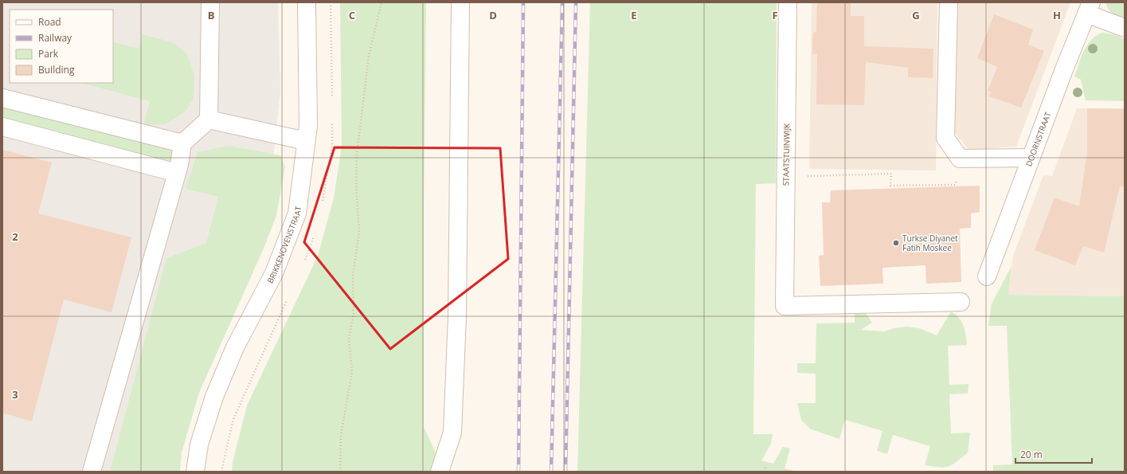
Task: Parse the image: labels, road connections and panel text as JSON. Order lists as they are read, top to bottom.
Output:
{
  "streets": {
    "street": ["DOORNSTRAAT", "STAATSTUINWIJK", "BRIKKENOVENSTRAAT"]
  },
  "places": ["Turkse Diyanet Fatih Moskee"],
  "legend": [
    "Road",
    "Railway",
    "Park",
    "Building"
  ],
  "scale_bar": "20 m",
  "grid": {
    "columns": [
      "B",
      "C",
      "D",
      "E",
      "F",
      "G",
      "H"
    ],
    "rows": ["2", "3"]
  }
}
